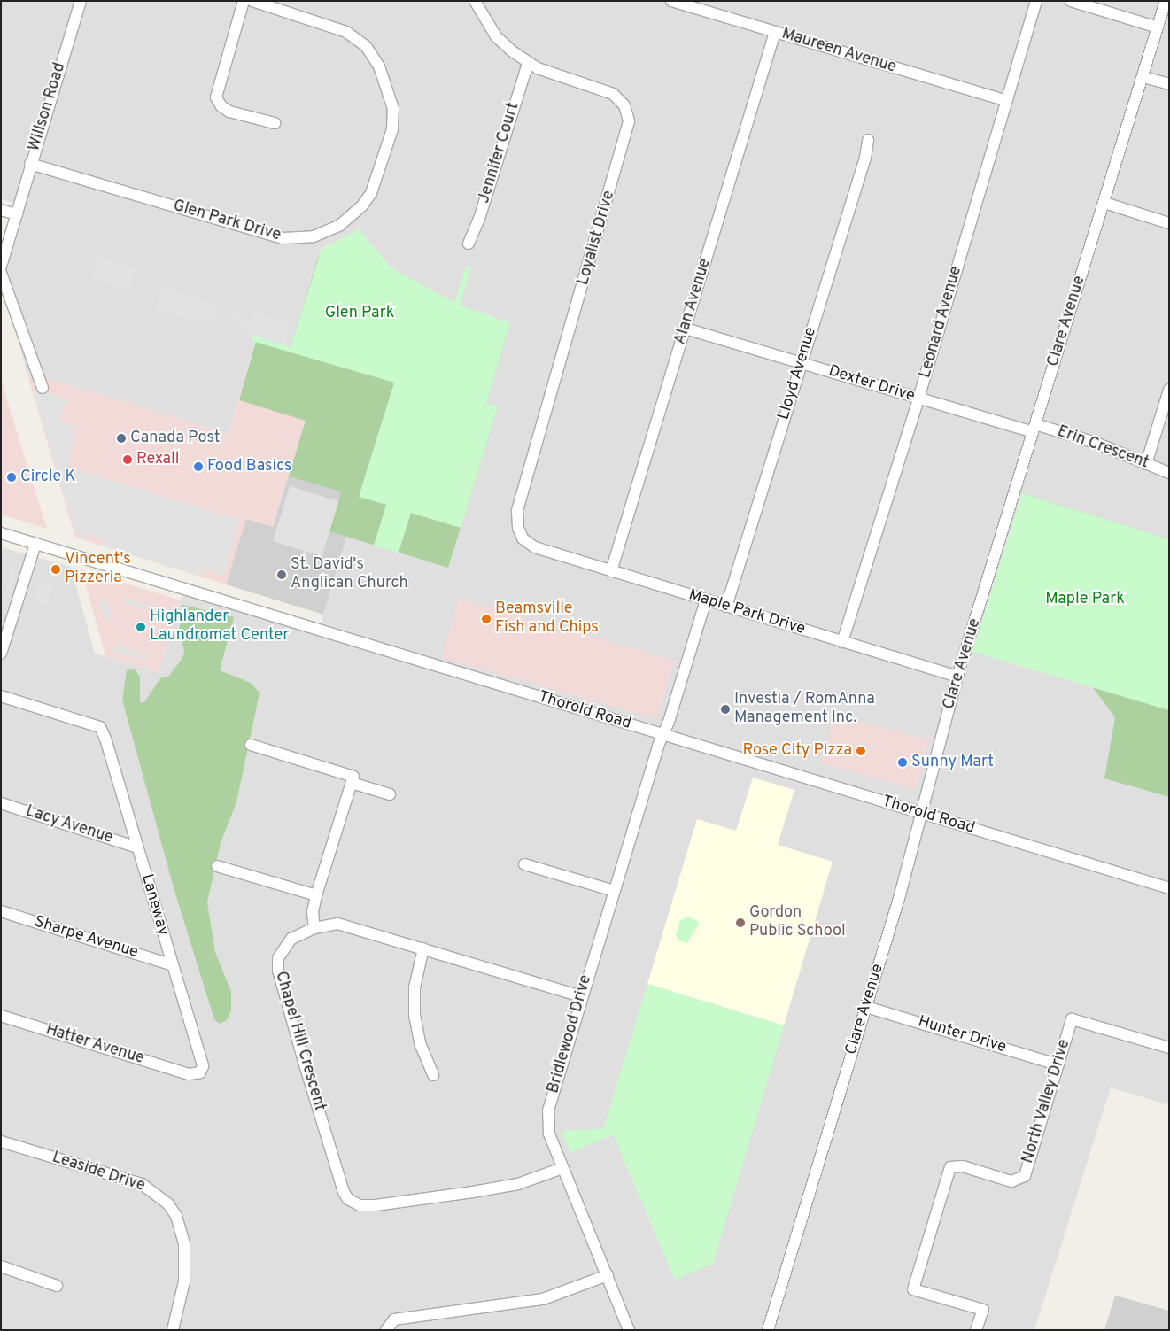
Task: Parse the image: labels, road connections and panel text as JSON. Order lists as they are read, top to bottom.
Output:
{
  "streets": {
    "street": [
      "Maureen Avenue",
      "Willson Road",
      "Jennifer Court",
      "Glen Park Drive",
      "Loyalist Drive",
      "Alan Avenue",
      "Clare Avenue",
      "Leonard Avenue",
      "Lloyd Avenue",
      "Dexter Drive",
      "Erin Crescent",
      "Maple Park Drive",
      "Thorold Road",
      "Lacy Avenue",
      "Laneway",
      "Sharpe Avenue",
      "Bridlewood Drive",
      "Hunter Drive",
      "Chapel Hill Crescent",
      "Hatter Avenue",
      "North Valley Drive",
      "Leaside Drive"
    ]
  },
  "crossings": [
    ["Maureen Avenue", "Alan Avenue"],
    ["Maureen Avenue", "Leonard Avenue"],
    ["Willson Road", "Glen Park Drive"],
    ["Jennifer Court", "Loyalist Drive"],
    ["Loyalist Drive", "Maple Park Drive"],
    ["Alan Avenue", "Dexter Drive"],
    ["Alan Avenue", "Maple Park Drive"],
    ["Clare Avenue", "Dexter Drive"],
    ["Clare Avenue", "Erin Crescent"],
    ["Clare Avenue", "Maple Park Drive"],
    ["Clare Avenue", "Thorold Road"],
    ["Clare Avenue", "Hunter Drive"],
    ["Leonard Avenue", "Dexter Drive"],
    ["Leonard Avenue", "Maple Park Drive"],
    ["Lloyd Avenue", "Dexter Drive"],
    ["Lloyd Avenue", "Maple Park Drive"],
    ["Dexter Drive", "Erin Crescent"],
    ["Thorold Road", "Bridlewood Drive"],
    ["Lacy Avenue", "Laneway"],
    ["Laneway", "Sharpe Avenue"],
    ["Laneway", "Hatter Avenue"],
    ["Bridlewood Drive", "Chapel Hill Crescent"],
    ["Hunter Drive", "North Valley Drive"]
  ],
  "parks": ["Glen Park", "Maple Park"],
  "places": [
    "Canada Post",
    "Rexall",
    "Food Basics",
    "Circle K",
    "Vincent's Pizzeria",
    "St. David's Anglican Church",
    "Beamsville Fish and Chips",
    "Highlander Laundromat Center",
    "Investia / RomAnna Management Inc.",
    "Rose City Pizza",
    "Sunny Mart",
    "Gordon Public School"
  ]
}
